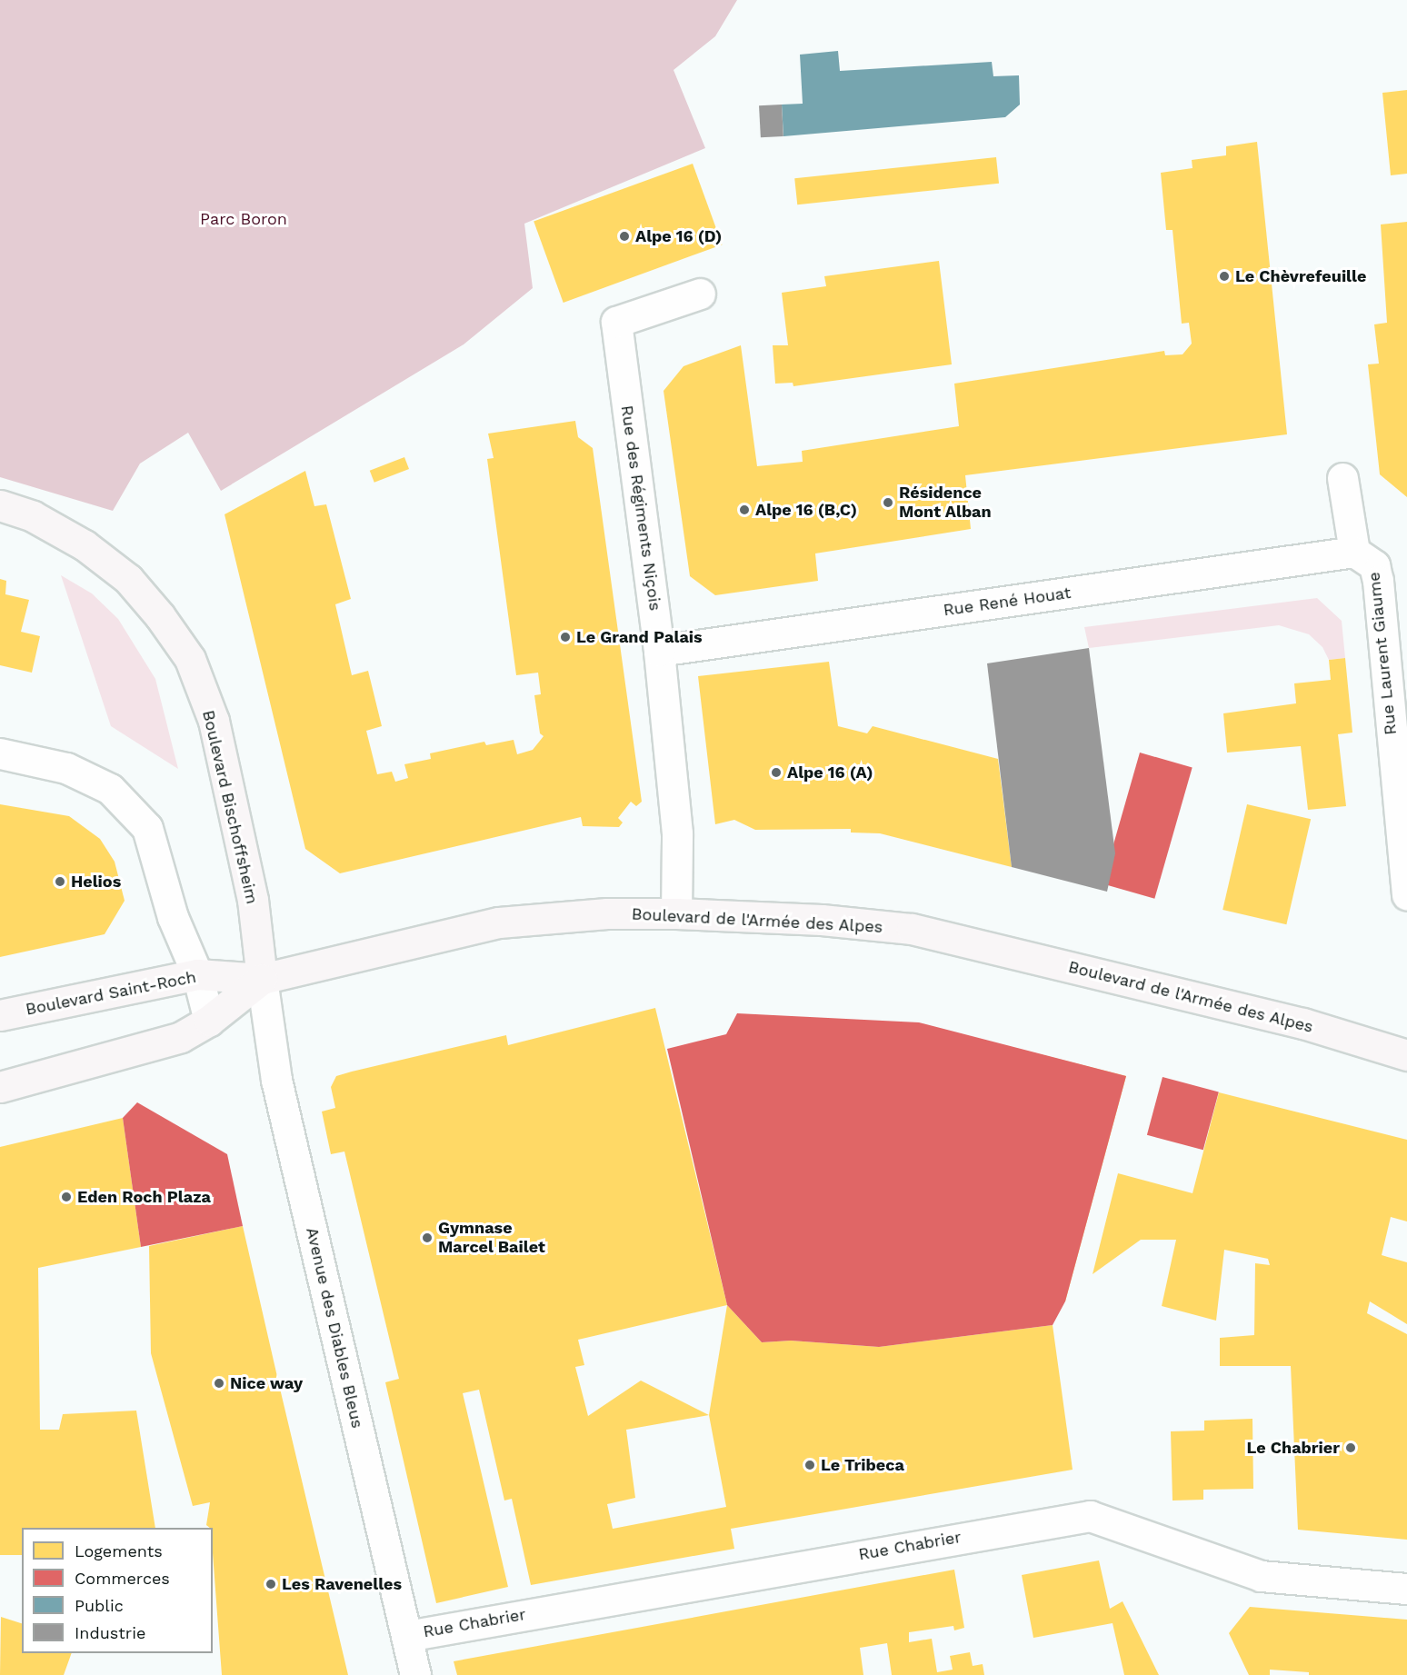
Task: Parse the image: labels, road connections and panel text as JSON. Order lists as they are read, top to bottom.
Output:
{
  "streets": {
    "main road": ["Boulevard Bischoffsheim", "Boulevard de l'Armée des Alpes", "Boulevard Saint-Roch"],
    "street": [
      "Rue des Régiments Niçois",
      "Rue René Houat",
      "Rue Laurent Giaume",
      "Avenue des Diables Bleus",
      "Rue Chabrier"
    ]
  },
  "crossings": [
    ["Rue des Régiments Niçois", "Rue René Houat"],
    ["Rue des Régiments Niçois", "Boulevard de l'Armée des Alpes"],
    ["Rue René Houat", "Rue Laurent Giaume"],
    ["Boulevard Bischoffsheim", "Boulevard de l'Armée des Alpes"],
    ["Boulevard Bischoffsheim", "Boulevard Saint-Roch"],
    ["Boulevard Bischoffsheim", "Avenue des Diables Bleus"],
    ["Boulevard de l'Armée des Alpes", "Boulevard Saint-Roch"],
    ["Boulevard de l'Armée des Alpes", "Avenue des Diables Bleus"],
    ["Boulevard Saint-Roch", "Avenue des Diables Bleus"],
    ["Avenue des Diables Bleus", "Rue Chabrier"]
  ],
  "parks": ["Parc Boron"],
  "places": [
    "Alpe 16 (D)",
    "Le Chèvrefeuille",
    "Résidence Mont Alban",
    "Alpe 16 (B,C)",
    "Le Grand Palais",
    "Alpe 16 (A)",
    "Helios",
    "Eden Roch Plaza",
    "Gymnase Marcel Bailet",
    "Nice way",
    "Le Chabrier",
    "Le Tribeca",
    "Les Ravenelles"
  ],
  "legend": [
    "Logements",
    "Commerces",
    "Public",
    "Industrie"
  ]
}
